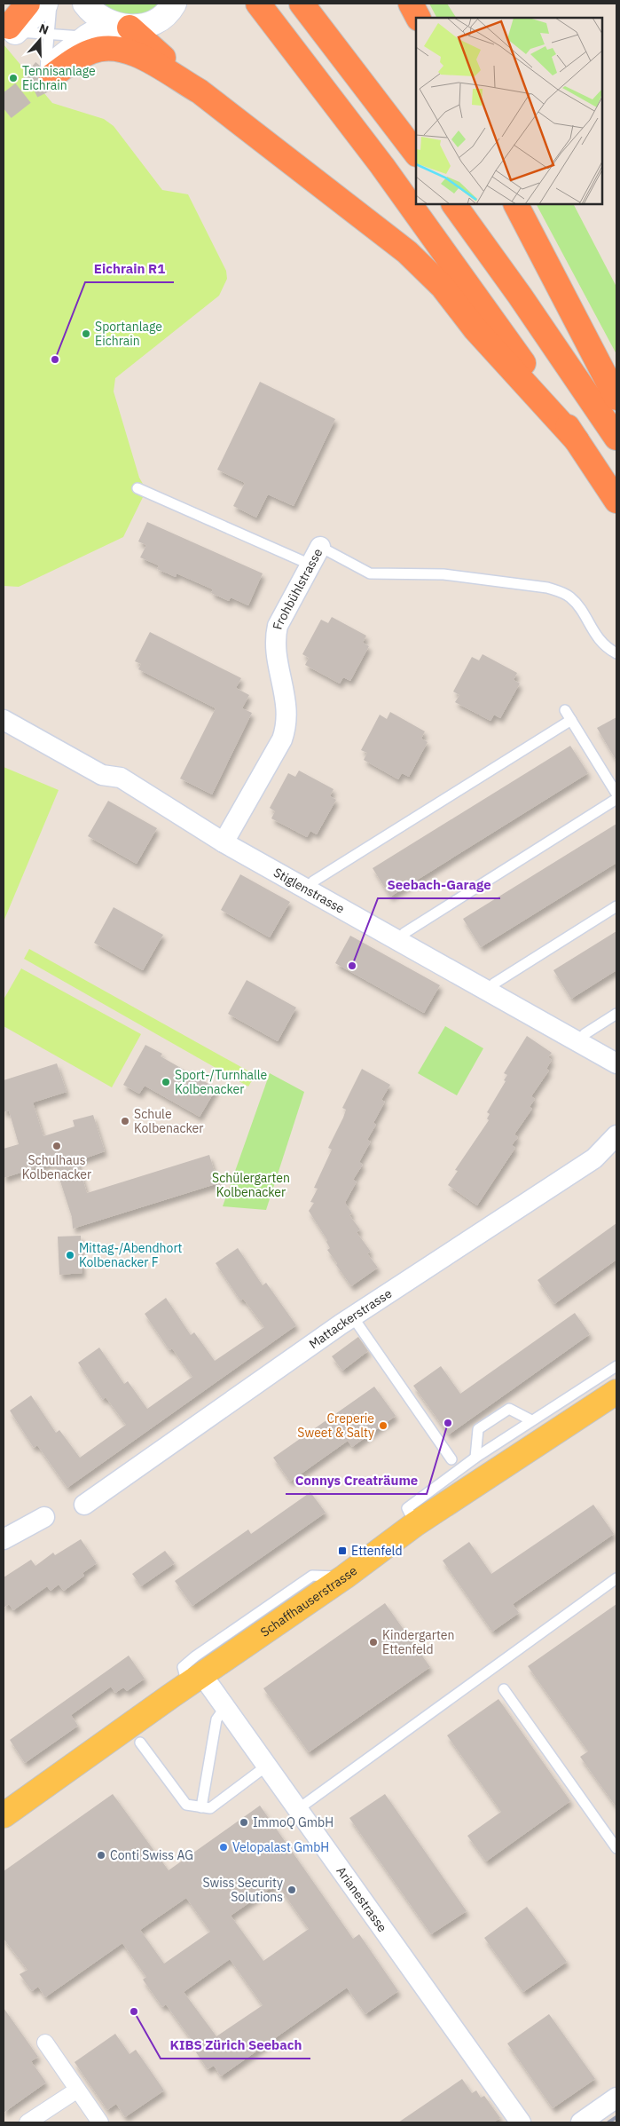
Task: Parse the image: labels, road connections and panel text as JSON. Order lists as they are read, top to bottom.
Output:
{
  "streets": {
    "main road": ["Schaffhauserstrasse"],
    "street": [
      "Frohbühlstrasse",
      "Stiglenstrasse",
      "Mattackerstrasse",
      "Arianestrasse"
    ]
  },
  "crossings": [
    ["Frohbühlstrasse", "Stiglenstrasse"],
    ["Schaffhauserstrasse", "Arianestrasse"]
  ],
  "parks": ["Schülergarten Kolbenacker"],
  "places": {
    "other": [
      "Tennisanlage Eichrain",
      "Sportanlage Eichrain",
      "Eichrain R1",
      "Seebach-Garage",
      "Sport-/Turnhalle Kolbenacker",
      "Schule Kolbenacker",
      "Schulhaus Kolbenacker",
      "Mittag-/Abendhort Kolbenacker F",
      "Connys Creaträume",
      "Creperie Sweet & Salty",
      "Kindergarten Ettenfeld",
      "ImmoQ GmbH",
      "Velopalast GmbH",
      "Conti Swiss AG",
      "Swiss Security Solutions",
      "KIBS Zürich Seebach"
    ],
    "transit": ["Ettenfeld"]
  },
  "north": "top"
}
